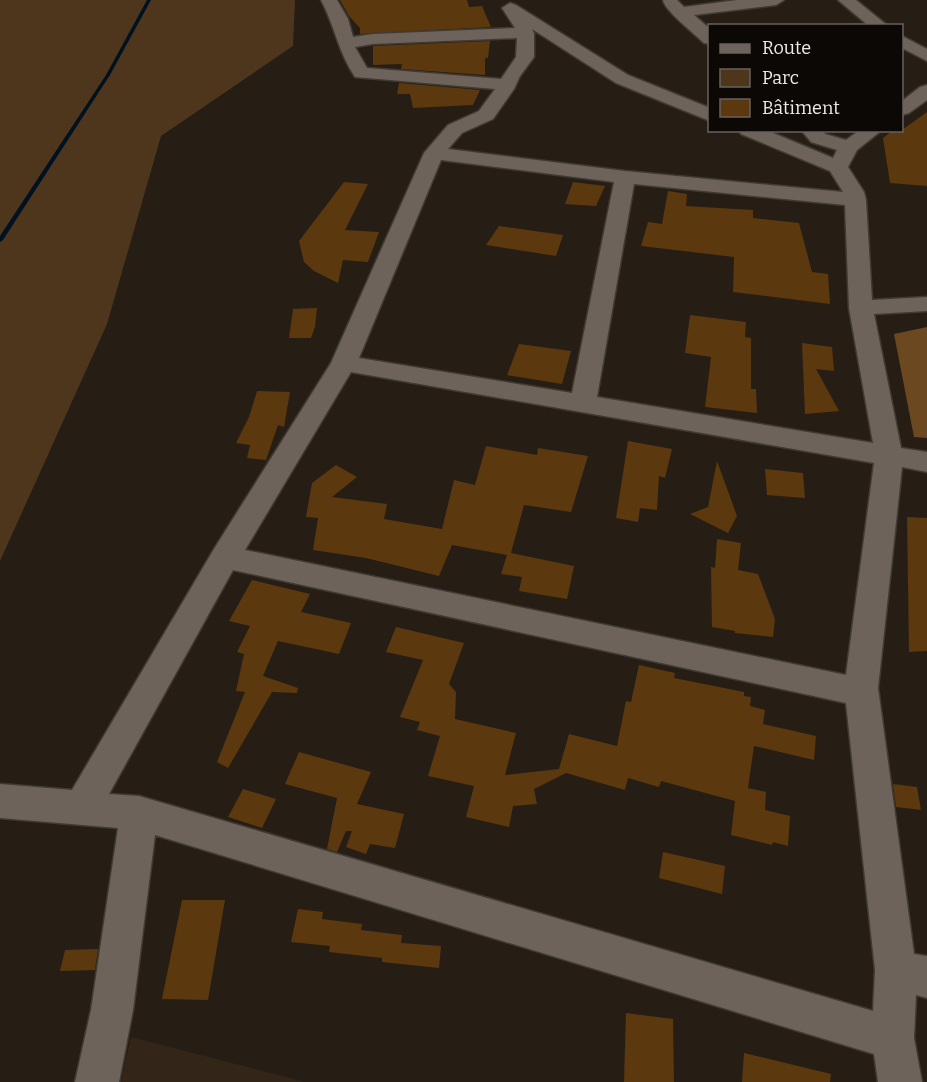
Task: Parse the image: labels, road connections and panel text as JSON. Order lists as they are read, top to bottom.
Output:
{
  "legend": ["Route", "Parc", "Bâtiment"]
}
